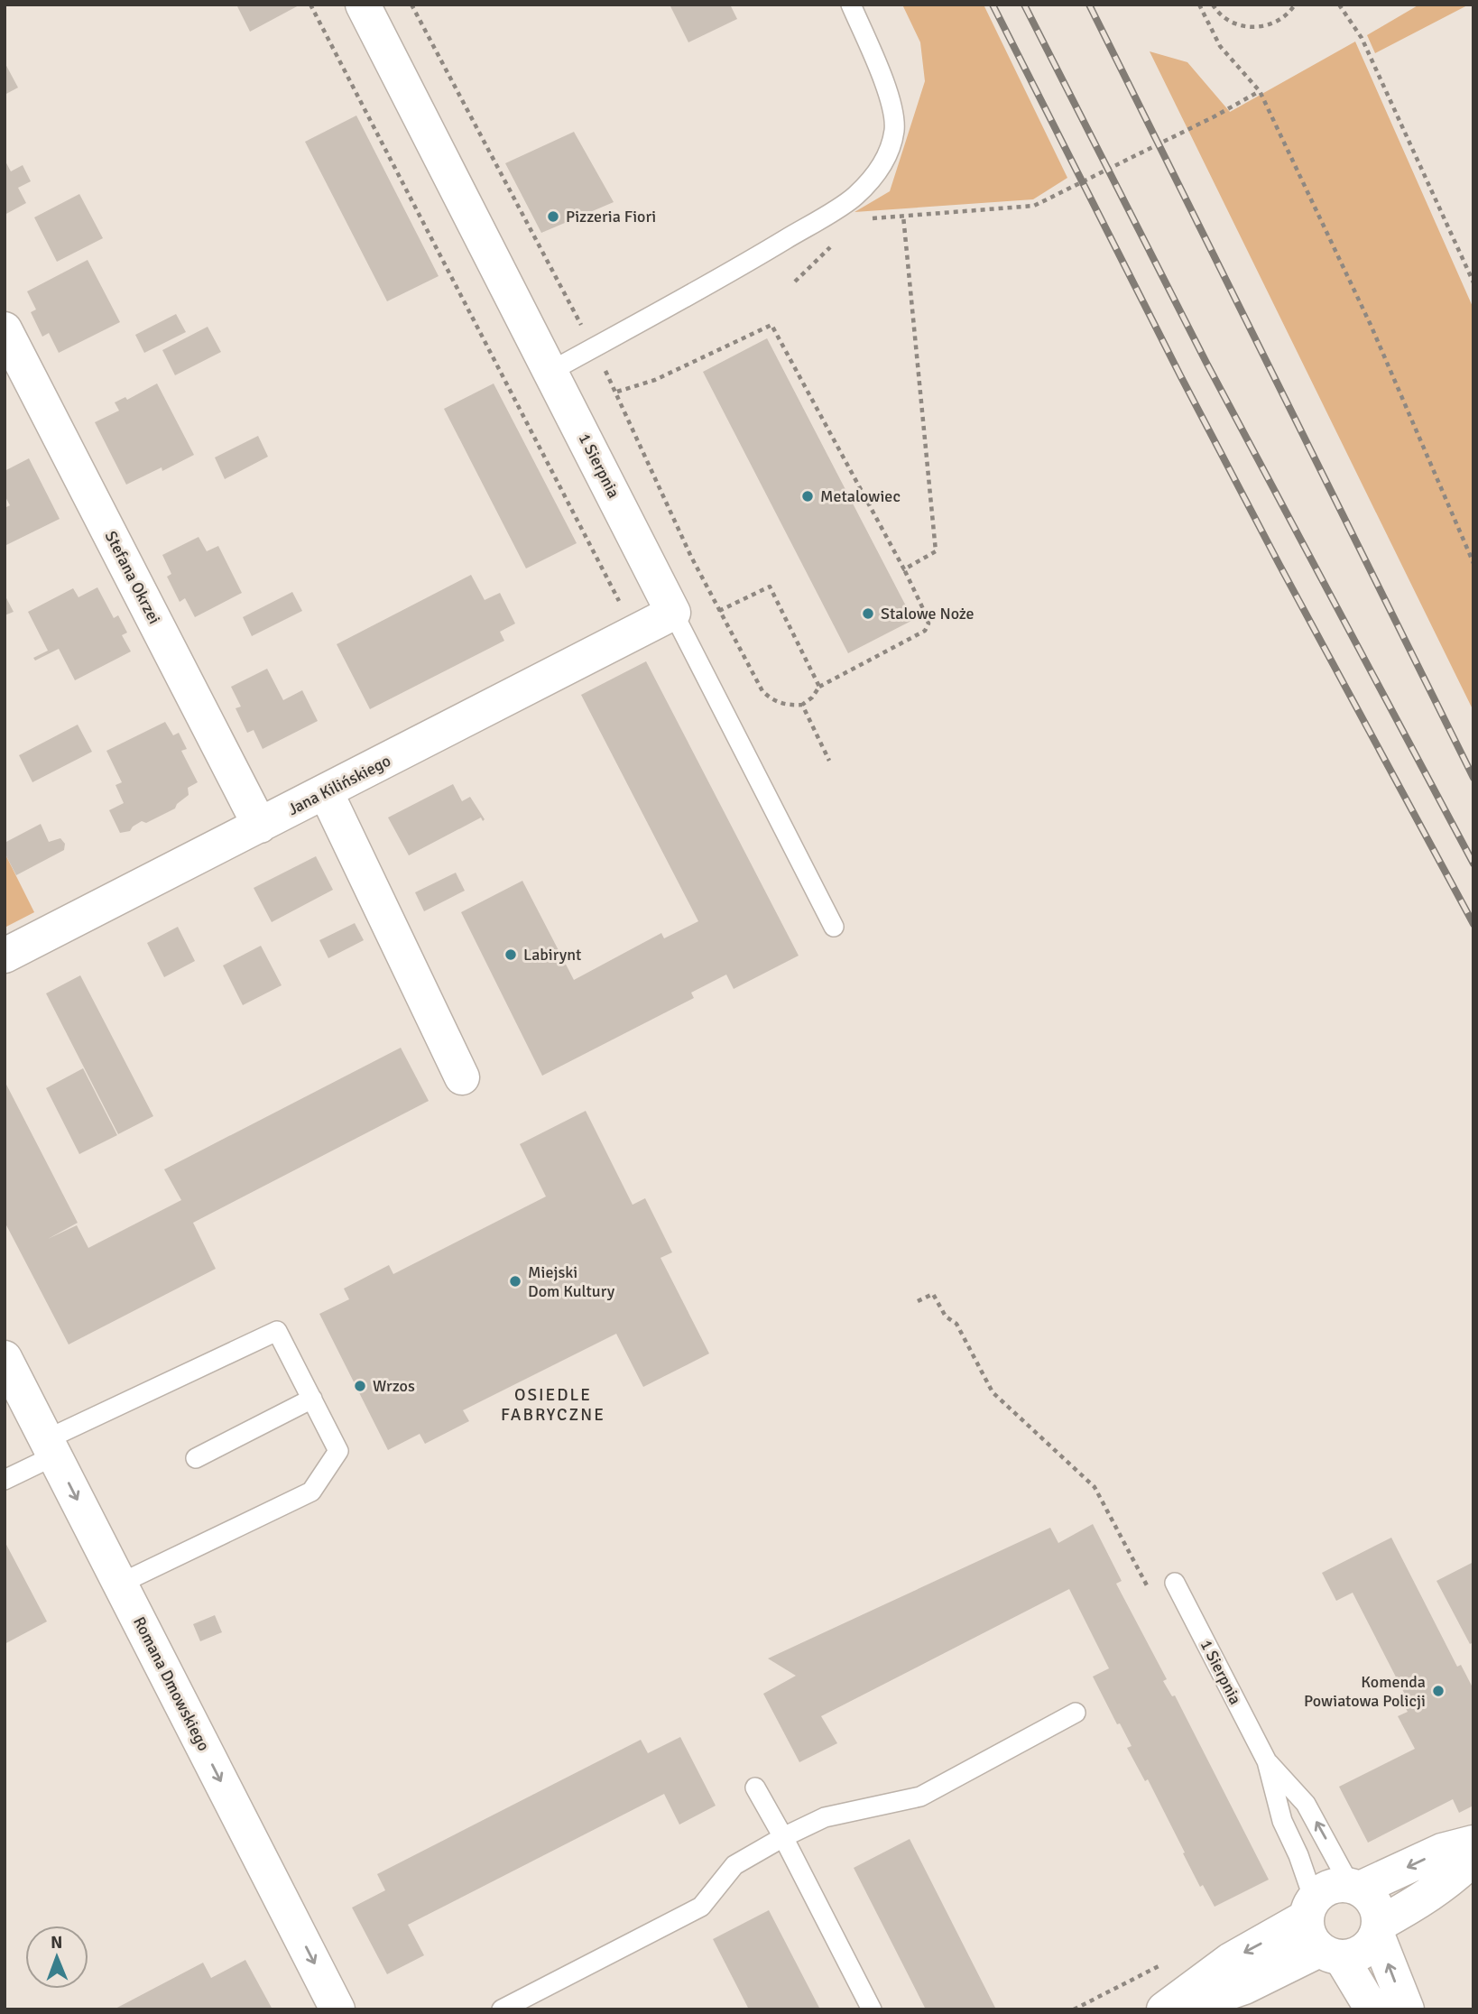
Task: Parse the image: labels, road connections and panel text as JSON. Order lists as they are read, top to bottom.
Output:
{
  "streets": {
    "street": [
      "1 Sierpnia",
      "Stefana Okrzei",
      "Jana Kilińskiego",
      "Romana Dmowskiego"
    ]
  },
  "crossings": [
    ["1 Sierpnia", "Jana Kilińskiego"],
    ["Stefana Okrzei", "Jana Kilińskiego"]
  ],
  "one_way": ["Romana Dmowskiego"],
  "districts": ["OSIEDLE FABRYCZNE"],
  "places": [
    "Pizzeria Fiori",
    "Metalowiec",
    "Stalowe Noże",
    "Labirynt",
    "Miejski Dom Kultury",
    "Wrzos",
    "Komenda Powiatowa Policji"
  ],
  "north": "top"
}
